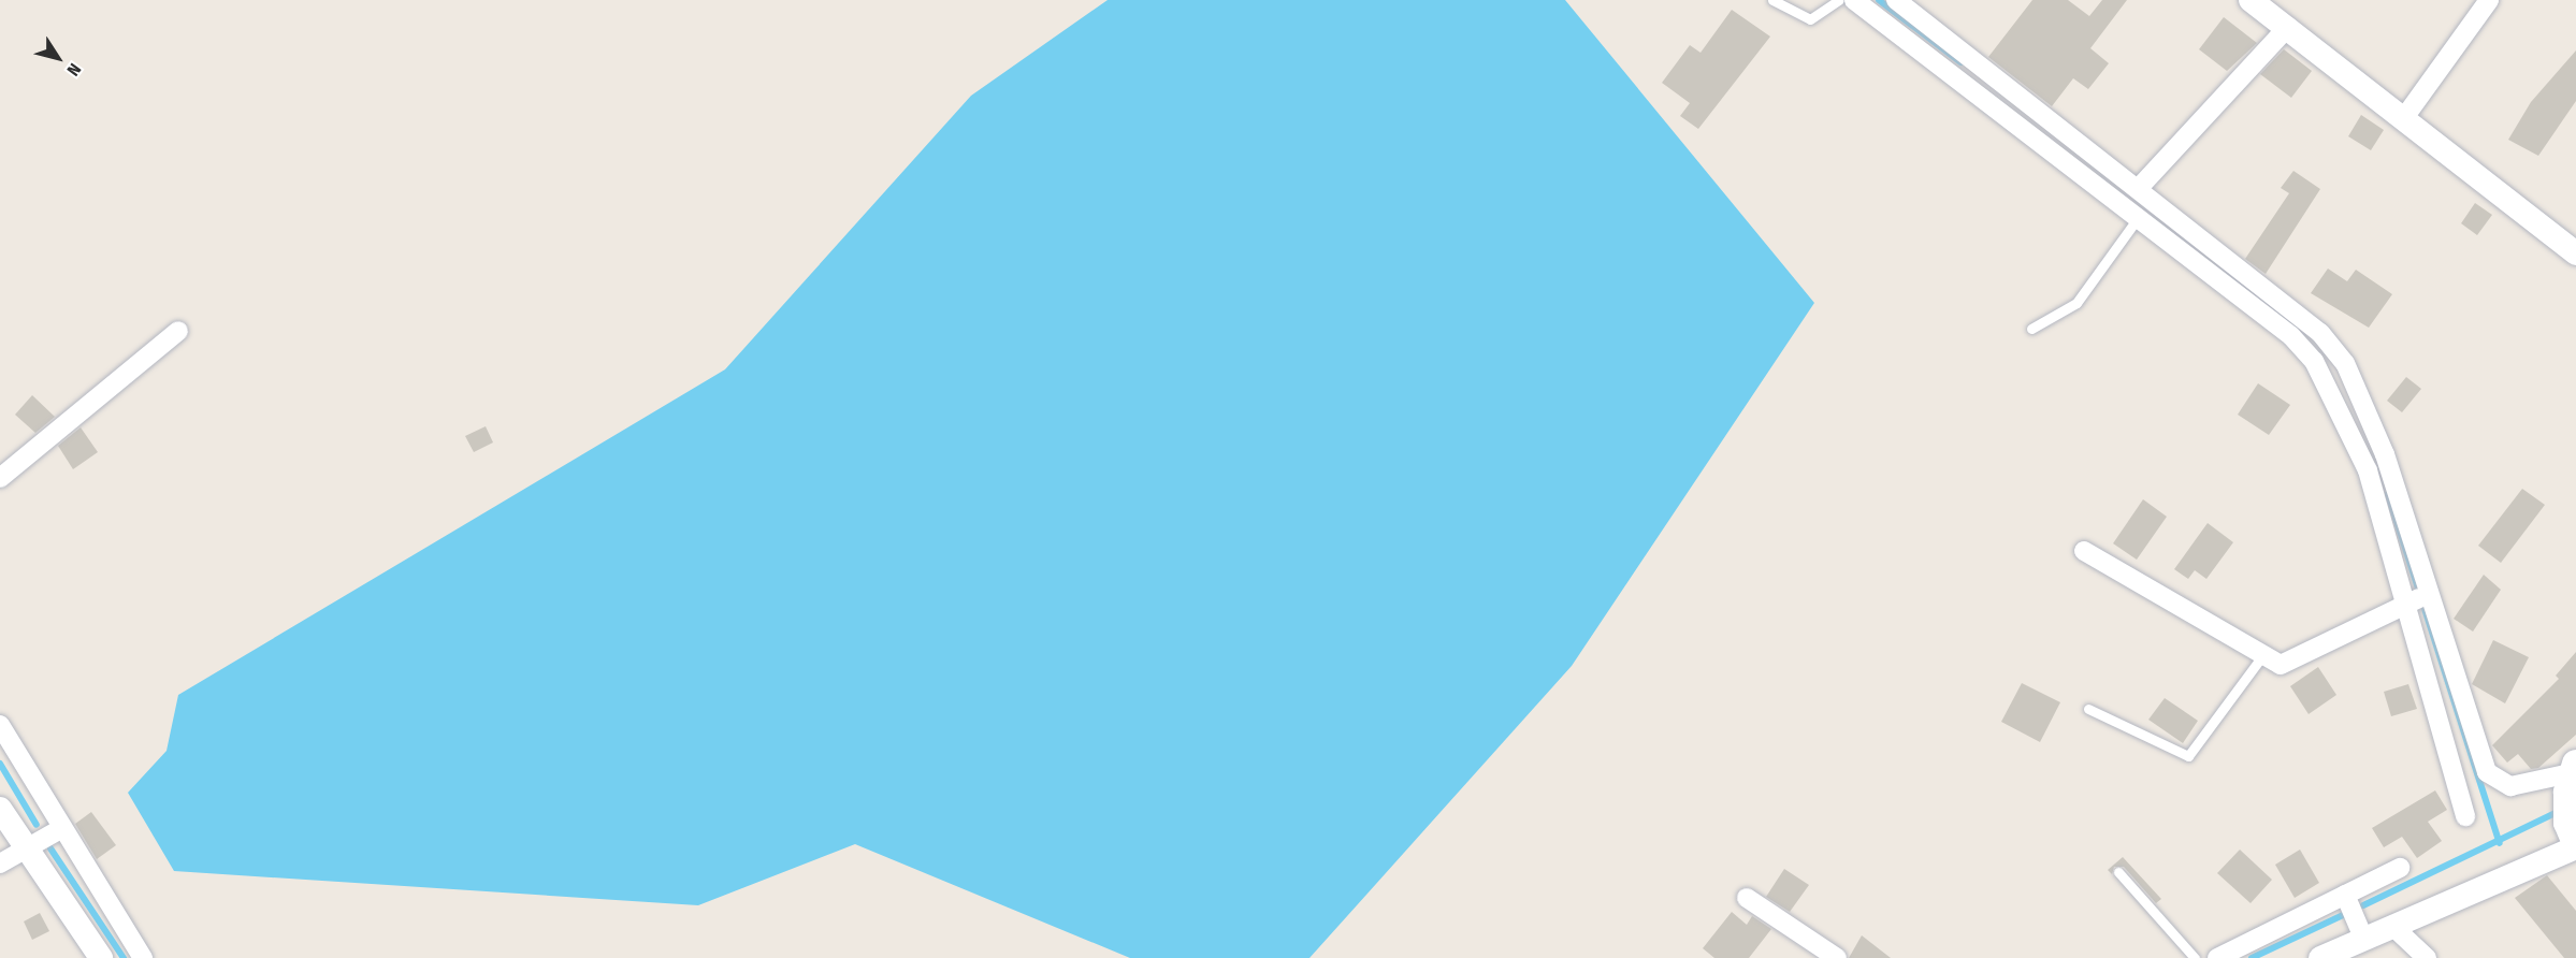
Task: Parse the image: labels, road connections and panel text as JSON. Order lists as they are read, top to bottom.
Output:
{
  "north": "bottom right"
}
